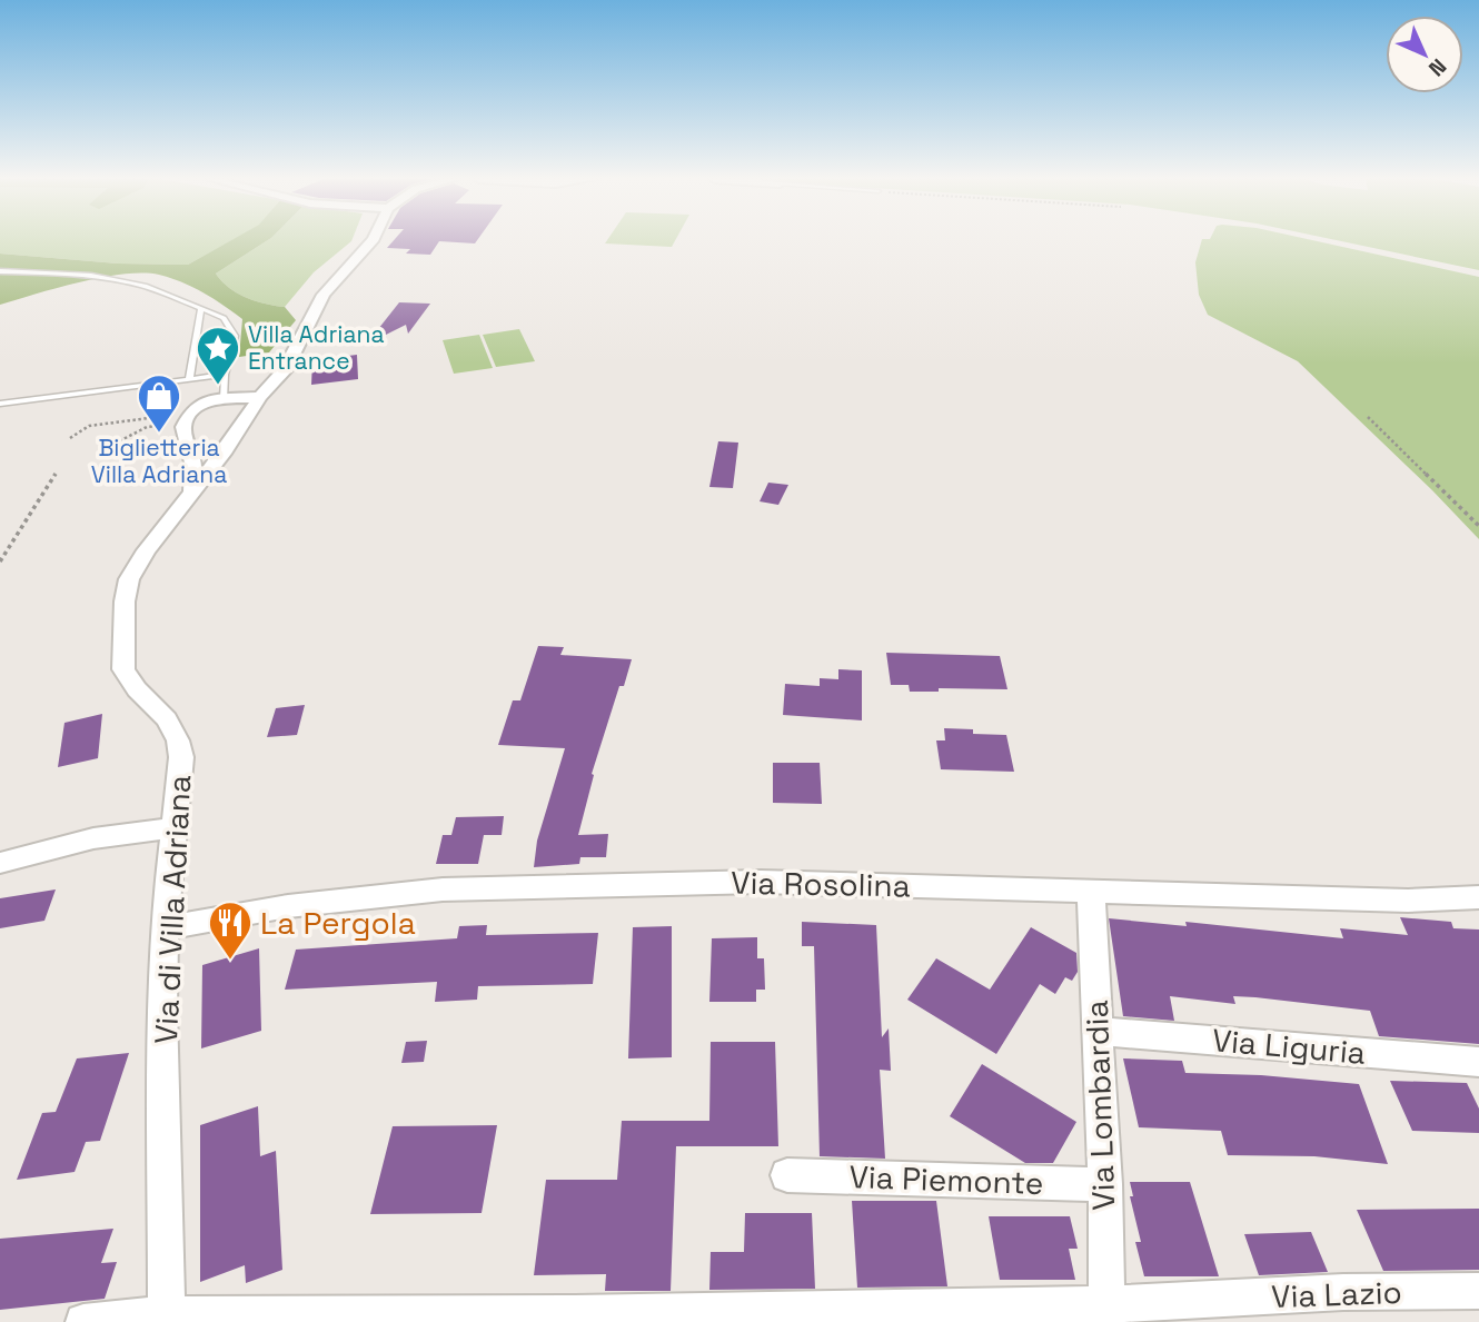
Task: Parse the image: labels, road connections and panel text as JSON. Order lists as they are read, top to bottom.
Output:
{
  "streets": {
    "street": [
      "Via Rosolina",
      "Via di Villa Adriana",
      "Via Liguria",
      "Via Lombardia",
      "Via Piemonte",
      "Via Lazio"
    ]
  },
  "crossings": [
    ["Via Rosolina", "Via di Villa Adriana"],
    ["Via Rosolina", "Via Lombardia"],
    ["Via di Villa Adriana", "Via Lazio"],
    ["Via Liguria", "Via Lombardia"],
    ["Via Lombardia", "Via Piemonte"],
    ["Via Lombardia", "Via Lazio"]
  ],
  "places": {
    "place": ["Villa Adriana Entrance"],
    "shop": ["Biglietteria Villa Adriana"],
    "restaurant": ["La Pergola"]
  },
  "north": "bottom right"
}
